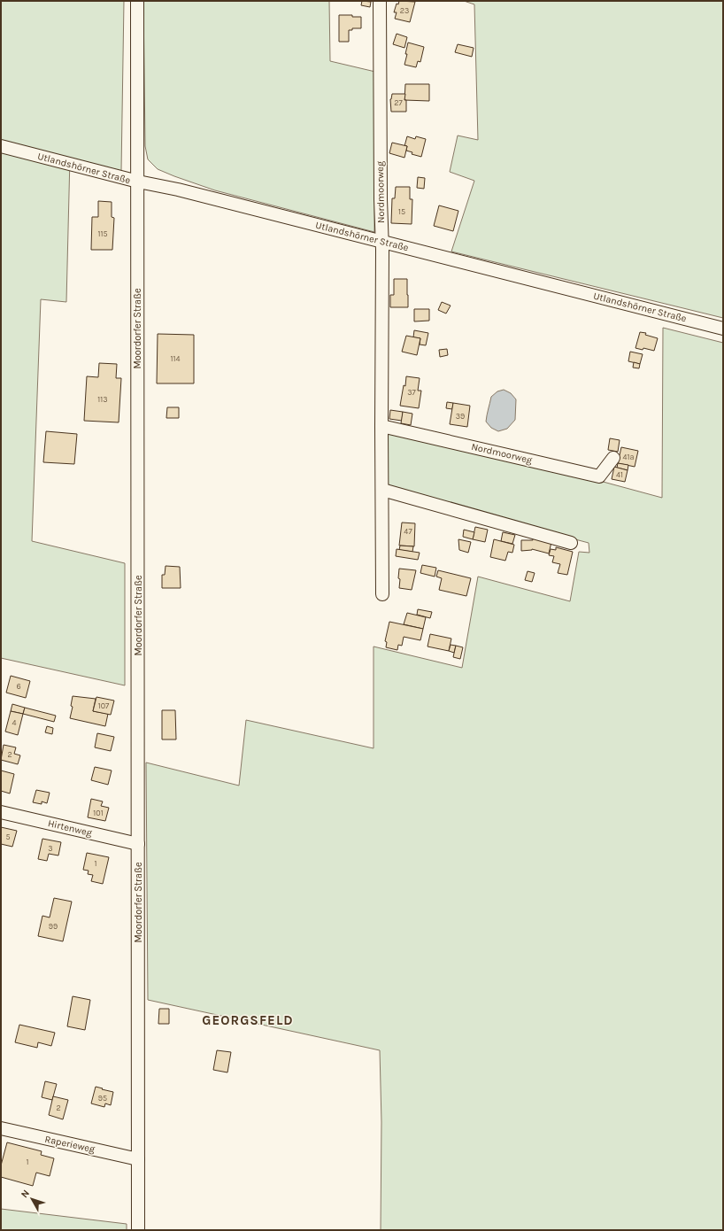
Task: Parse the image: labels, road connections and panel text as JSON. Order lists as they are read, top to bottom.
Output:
{
  "streets": {
    "street": [
      "Utlandshörner Straße",
      "Nordmoorweg",
      "Moordorfer Straße",
      "Hirtenweg",
      "Raperieweg"
    ]
  },
  "crossings": [
    ["Utlandshörner Straße", "Nordmoorweg"],
    ["Utlandshörner Straße", "Moordorfer Straße"],
    ["Moordorfer Straße", "Hirtenweg"],
    ["Moordorfer Straße", "Raperieweg"]
  ],
  "districts": ["GEORGSFELD"],
  "house_numbers": [
    "23",
    "27",
    "15",
    "115",
    "114",
    "37",
    "113",
    "39",
    "41a",
    "41",
    "47",
    "6",
    "107",
    "4",
    "2",
    "101",
    "5",
    "3",
    "1",
    "99",
    "95",
    "2",
    "1"
  ],
  "north": "top left"
}
